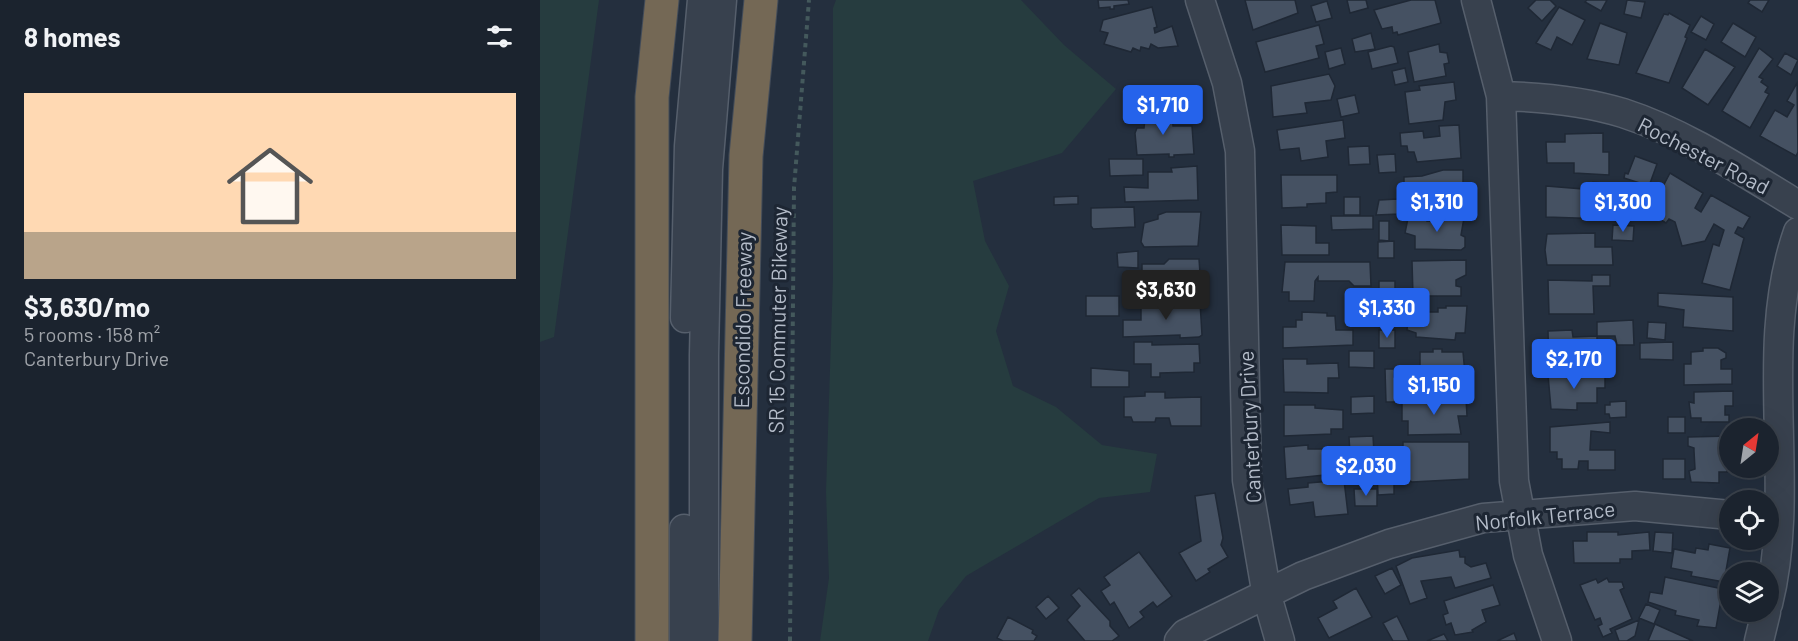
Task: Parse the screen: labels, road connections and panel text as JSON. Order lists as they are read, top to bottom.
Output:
{
  "streets": {
    "highway": ["Escondido Freeway"],
    "street": ["Rochester Road", "Canterbury Drive", "Norfolk Terrace"],
    "path": ["SR 15 Commuter Bikeway"]
  },
  "crossings": [
    ["Canterbury Drive", "Norfolk Terrace"]
  ],
  "north": "top right",
  "page": {
    "heading": "8 homes",
    "list": [
      {
        "name": "$3,630/mo",
        "note": "5 rooms · 158 m² · Canterbury Drive"
      }
    ],
    "price": [
      "$1,710",
      "$1,310",
      "$1,300",
      "$3,630",
      "$1,330",
      "$2,170",
      "$1,150",
      "$2,030"
    ]
  }
}
